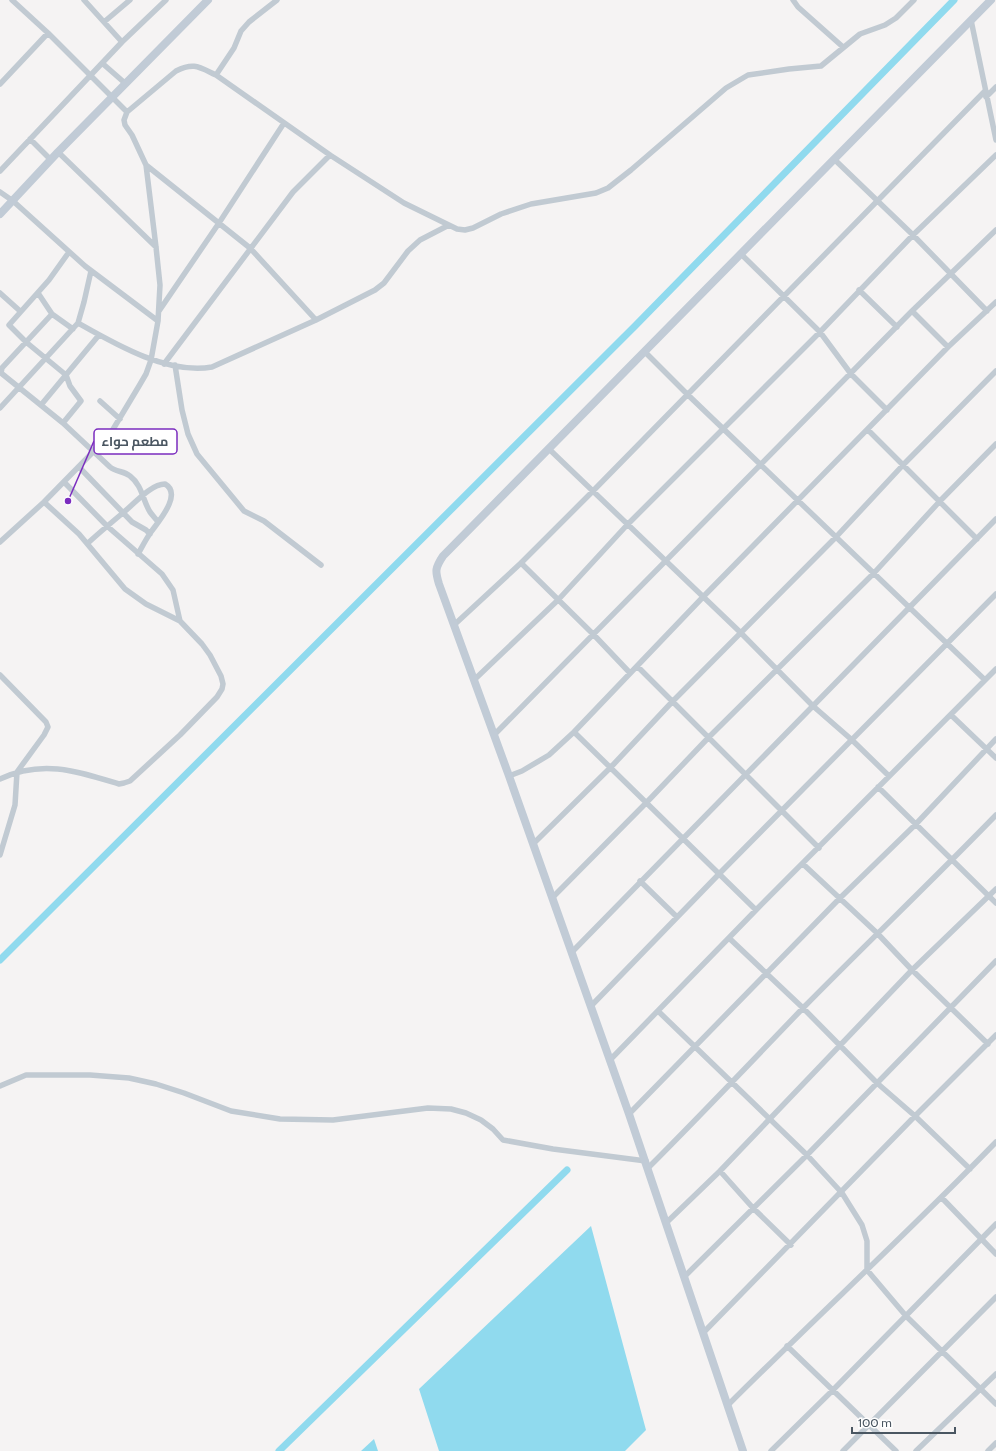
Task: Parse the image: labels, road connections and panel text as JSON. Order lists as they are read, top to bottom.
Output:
{
  "places": ["مطعم حواء"],
  "scale_bar": "100 m"
}
